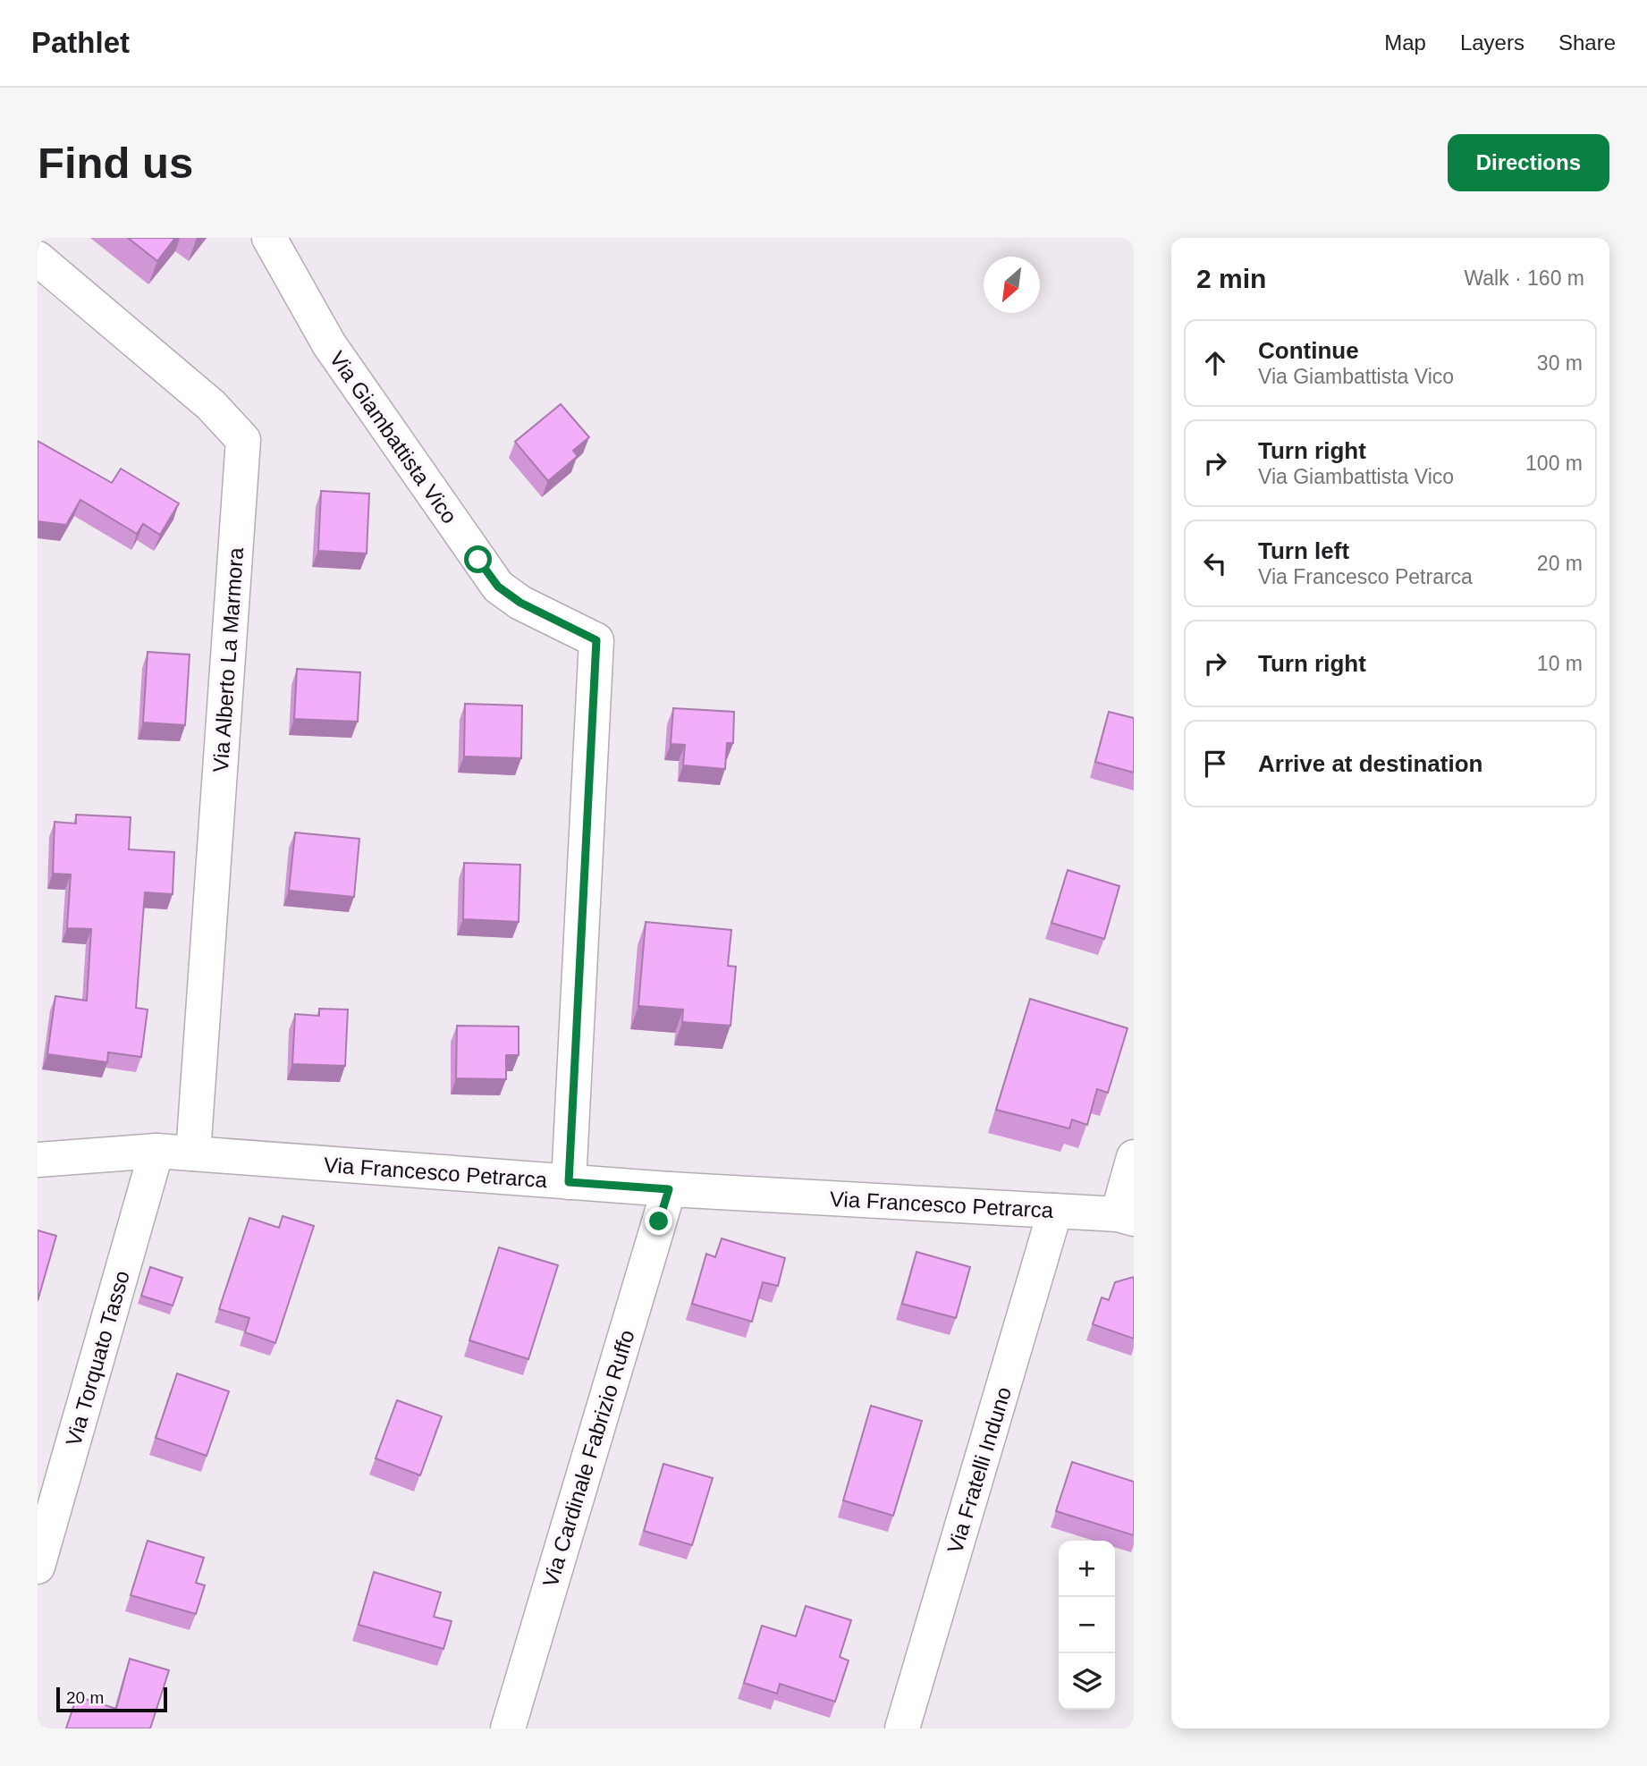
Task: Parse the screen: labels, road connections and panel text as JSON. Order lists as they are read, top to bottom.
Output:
{
  "streets": {
    "street": [
      "Via Giambattista Vico",
      "Via Alberto La Marmora",
      "Via Francesco Petrarca",
      "Via Torquato Tasso",
      "Via Cardinale Fabrizio Ruffo",
      "Via Fratelli Induno"
    ]
  },
  "crossings": [
    ["Via Giambattista Vico", "Via Francesco Petrarca"],
    ["Via Alberto La Marmora", "Via Francesco Petrarca"],
    ["Via Francesco Petrarca", "Via Torquato Tasso"],
    ["Via Francesco Petrarca", "Via Cardinale Fabrizio Ruffo"],
    ["Via Francesco Petrarca", "Via Fratelli Induno"]
  ],
  "scale_bar": "20 m",
  "north": "bottom left",
  "page": {
    "header": "Pathlet",
    "nav": ["Map", "Layers", "Share"],
    "buttons": "Directions",
    "title": "Find us",
    "heading": ["2 min", "Walk · 160 m"],
    "list": [
      ["Continue", "Via Giambattista Vico", "30 m"],
      ["Turn right", "Via Giambattista Vico", "100 m"],
      ["Turn left", "Via Francesco Petrarca", "20 m"],
      ["Turn right", "10 m"],
      "Arrive at destination"
    ],
    "map_buttons": ["+", "−"],
    "scale": "20 m"
  }
}
